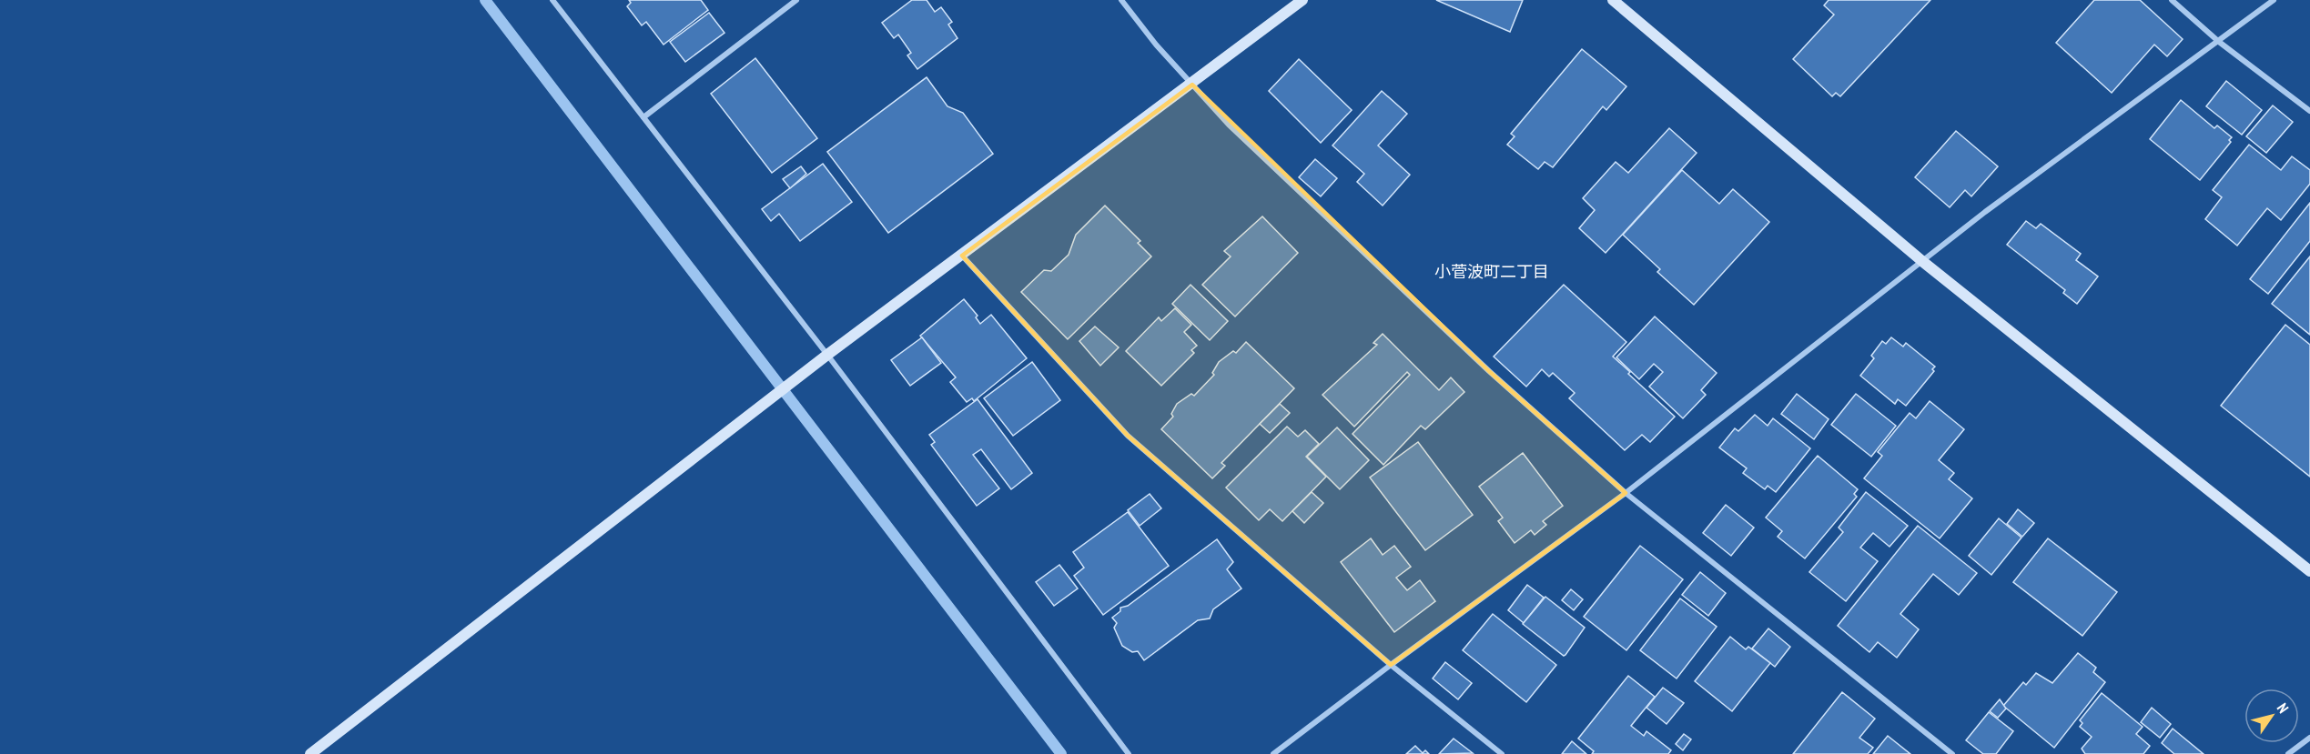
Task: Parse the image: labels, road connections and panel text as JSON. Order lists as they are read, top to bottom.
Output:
{
  "districts": ["小菅波町二丁目"],
  "north": "top right"
}
